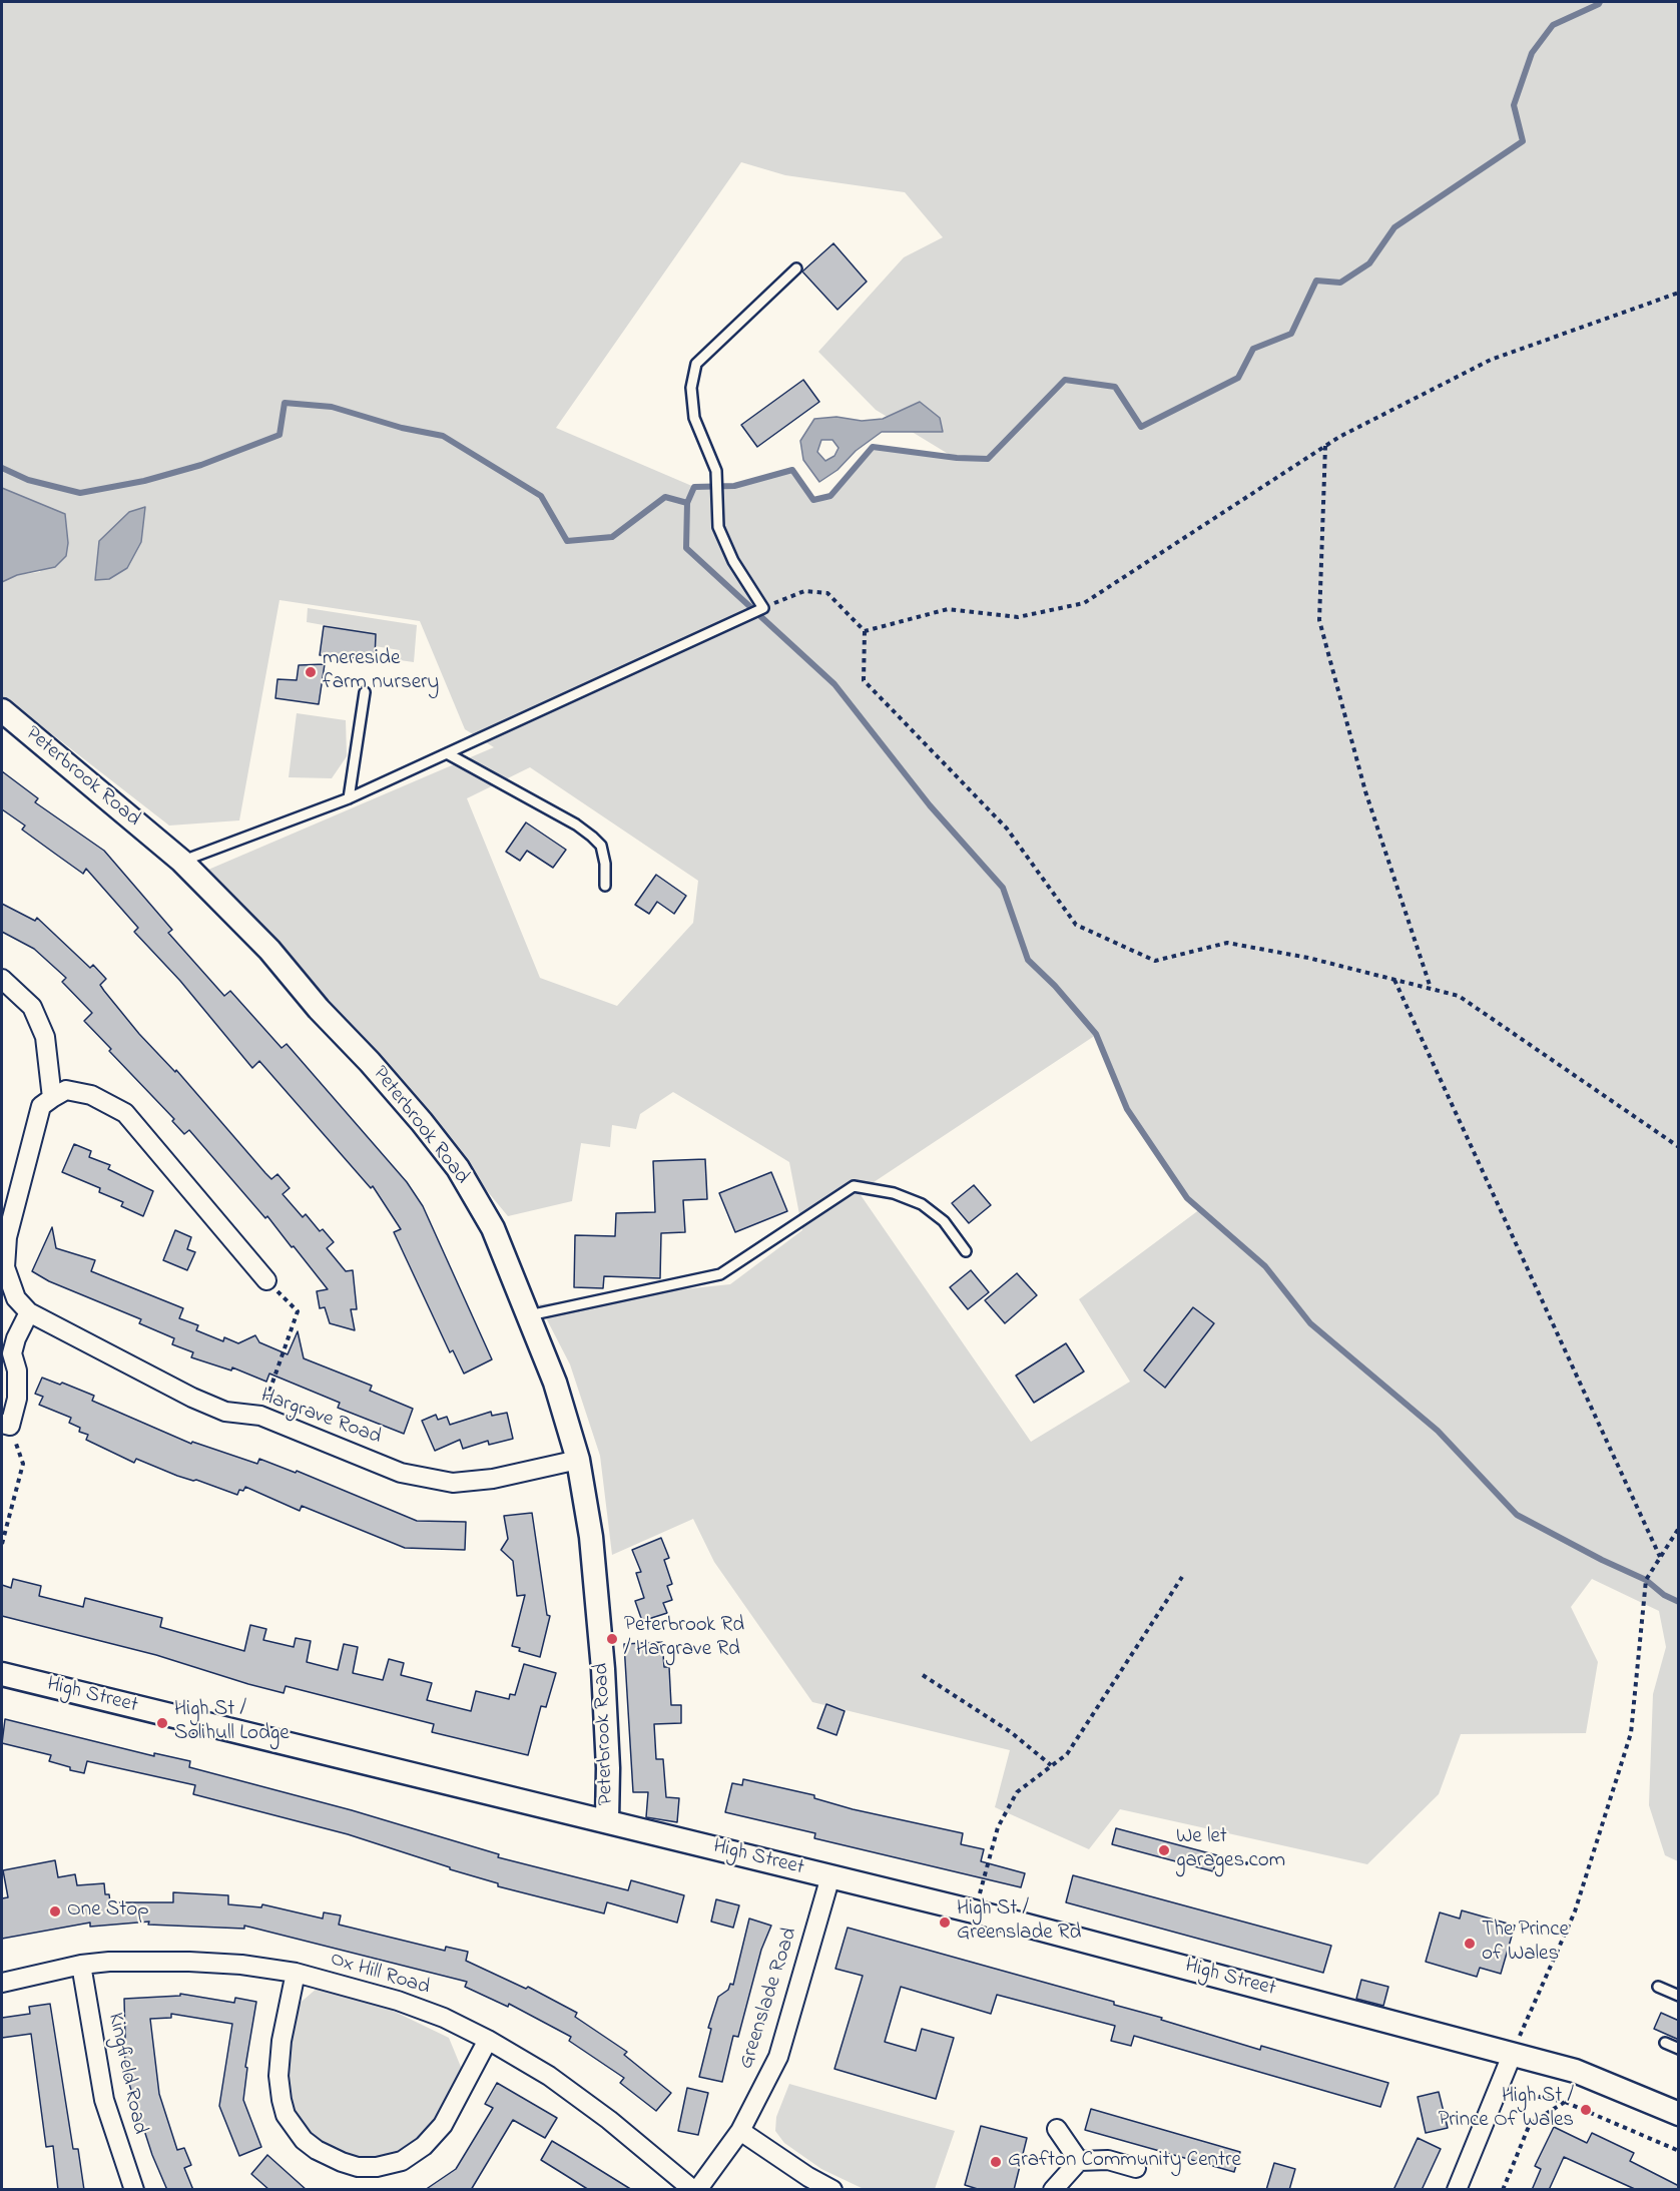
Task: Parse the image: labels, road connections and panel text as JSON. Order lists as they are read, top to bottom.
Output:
{
  "streets": {
    "street": [
      "Peterbrook Road",
      "Hargrave Road",
      "High Street",
      "Ox Hill Road",
      "Greenslade Road",
      "Kingfield Road"
    ]
  },
  "crossings": [
    ["Peterbrook Road", "Hargrave Road"],
    ["Peterbrook Road", "High Street"],
    ["High Street", "Greenslade Road"],
    ["Ox Hill Road", "Greenslade Road"],
    ["Ox Hill Road", "Kingfield Road"]
  ],
  "places": [
    "mereside farm nursery",
    "Peterbrook Rd / Hargrave Rd",
    "High St / Solihull Lodge",
    "We let garages.com",
    "One Stop",
    "High St / Greenslade Rd",
    "The Prince of Wales",
    "High St / Prince Of Wales",
    "Grafton Community Centre"
  ]
}
